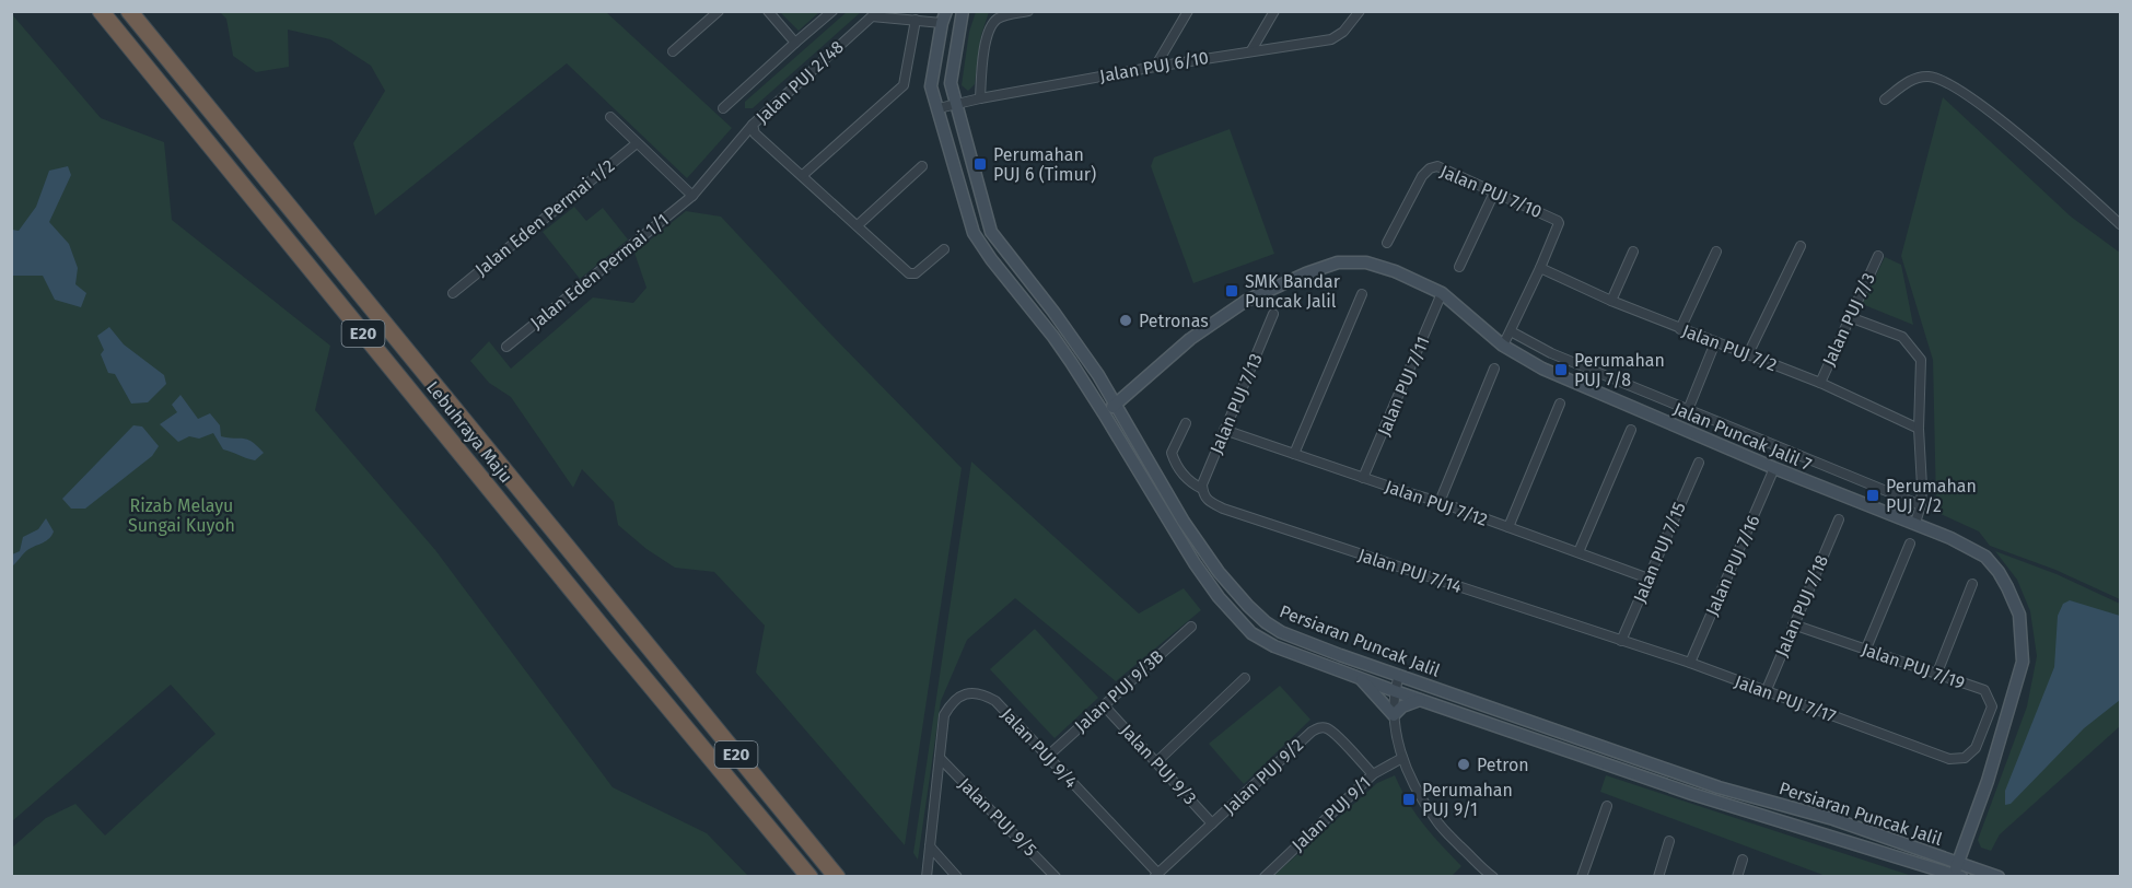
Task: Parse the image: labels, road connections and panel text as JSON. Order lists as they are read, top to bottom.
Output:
{
  "streets": {
    "highway": ["E20", "Lebuhraya Maju"],
    "main road": ["Jalan Puncak Jalil 7", "Persiaran Puncak Jalil"],
    "street": [
      "Jalan PUJ 6/10",
      "Jalan PUJ 2/48",
      "Jalan PUJ 7/10",
      "Jalan Eden Permai 1/2",
      "Jalan Eden Permai 1/1",
      "Jalan PUJ 7/3",
      "Jalan PUJ 7/2",
      "Jalan PUJ 7/11",
      "Jalan PUJ 7/13",
      "Jalan PUJ 7/12",
      "Jalan PUJ 7/15",
      "Jalan PUJ 7/16",
      "Jalan PUJ 7/14",
      "Jalan PUJ 7/18",
      "Jalan PUJ 7/19",
      "Jalan PUJ 9/3B",
      "Jalan PUJ 7/17",
      "Jalan PUJ 9/4",
      "Jalan PUJ 9/3",
      "Jalan PUJ 9/2",
      "Jalan PUJ 9/1",
      "Jalan PUJ 9/5"
    ]
  },
  "crossings": [
    ["Jalan PUJ 6/10", "Persiaran Puncak Jalil"],
    ["Jalan PUJ 2/48", "Jalan Eden Permai 1/1"],
    ["Jalan PUJ 2/48", "Persiaran Puncak Jalil"],
    ["Jalan PUJ 7/10", "Jalan PUJ 7/2"],
    ["Jalan PUJ 7/3", "Jalan PUJ 7/2"],
    ["Jalan PUJ 7/11", "Jalan Puncak Jalil 7"],
    ["Jalan PUJ 7/11", "Jalan PUJ 7/12"],
    ["Jalan PUJ 7/13", "Jalan PUJ 7/12"],
    ["Jalan PUJ 7/13", "Jalan PUJ 7/14"],
    ["Jalan Puncak Jalil 7", "Jalan PUJ 7/16"],
    ["Jalan Puncak Jalil 7", "Persiaran Puncak Jalil"],
    ["Jalan PUJ 7/12", "Jalan PUJ 7/15"],
    ["Jalan PUJ 7/15", "Jalan PUJ 7/14"],
    ["Jalan PUJ 7/15", "Jalan PUJ 7/17"],
    ["Jalan PUJ 7/16", "Jalan PUJ 7/17"],
    ["Jalan PUJ 7/14", "Jalan PUJ 7/17"],
    ["Jalan PUJ 7/18", "Jalan PUJ 7/19"],
    ["Jalan PUJ 7/18", "Jalan PUJ 7/17"],
    ["Jalan PUJ 7/19", "Jalan PUJ 7/17"],
    ["Jalan PUJ 9/3B", "Jalan PUJ 9/4"],
    ["Jalan PUJ 9/3B", "Jalan PUJ 9/3"],
    ["Jalan PUJ 9/4", "Jalan PUJ 9/2"],
    ["Jalan PUJ 9/4", "Jalan PUJ 9/5"],
    ["Jalan PUJ 9/3", "Jalan PUJ 9/2"],
    ["Jalan PUJ 9/2", "Jalan PUJ 9/1"]
  ],
  "parks": ["Rizab Melayu Sungai Kuyoh"],
  "places": {
    "transit": [
      "Perumahan PUJ 6 (Timur)",
      "SMK Bandar Puncak Jalil",
      "Perumahan PUJ 7/8",
      "Perumahan PUJ 7/2",
      "Perumahan PUJ 9/1"
    ],
    "other": ["Petronas", "Petron"]
  }
}
